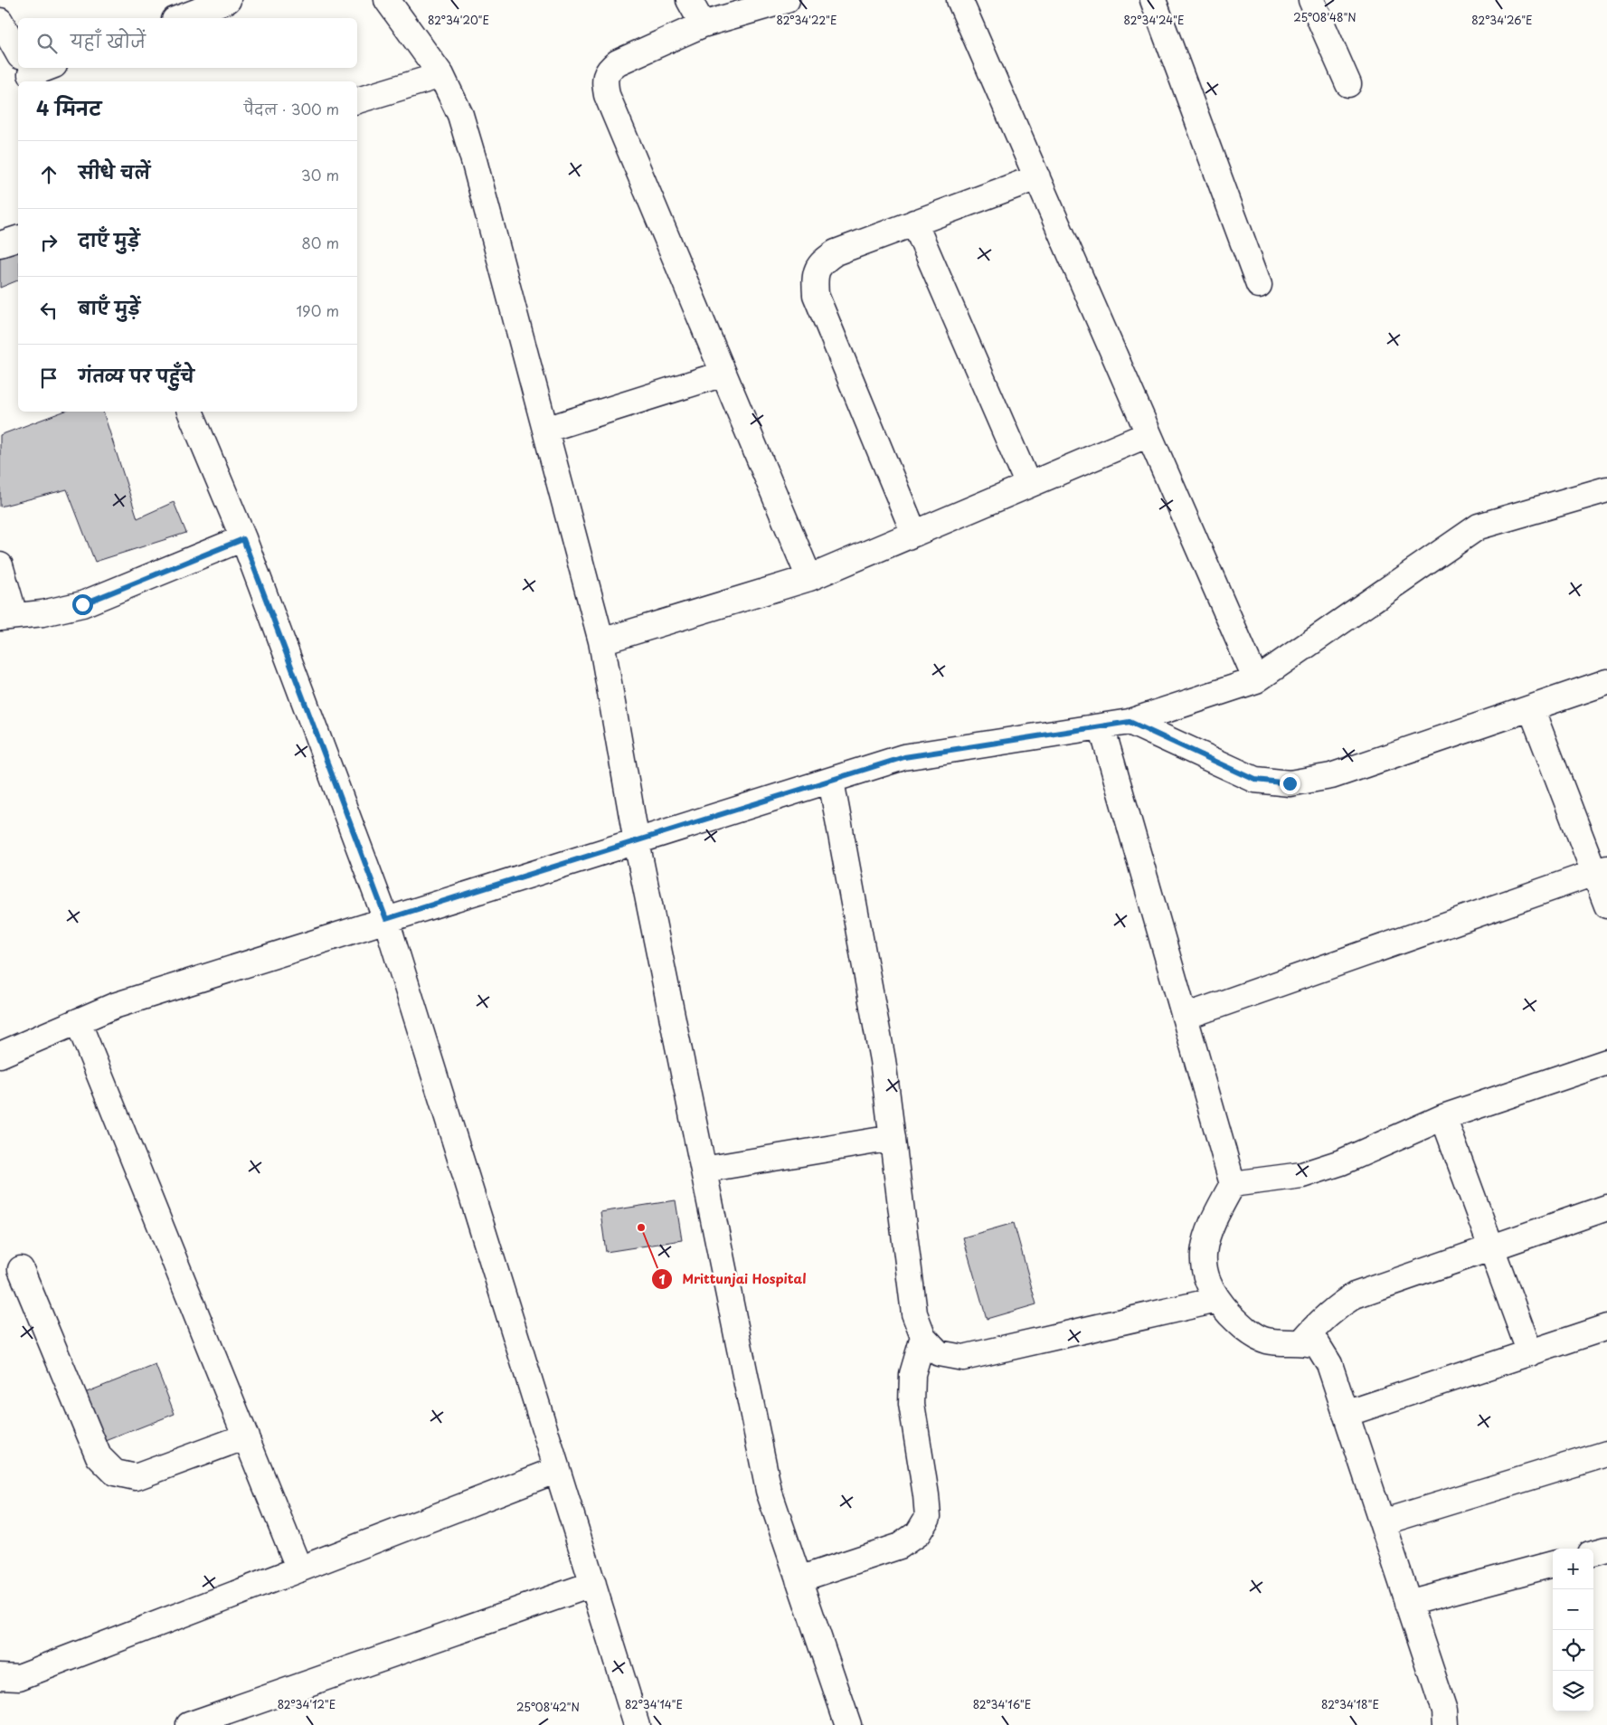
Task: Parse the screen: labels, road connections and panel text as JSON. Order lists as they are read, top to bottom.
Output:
{
  "places": ["Mrittunjai Hospital"],
  "page": {
    "search": "यहाँ खोजें",
    "heading": ["4 मिनट", "पैदल · 300 m"],
    "list": [
      ["सीधे चलें", "30 m"],
      ["दाएँ मुड़ें", "80 m"],
      ["बाएँ मुड़ें", "190 m"],
      "गंतव्य पर पहुँचे"
    ],
    "map_buttons": ["+", "−"]
  },
  "coordinates": [
    "25°08'48\"N",
    "82°34'20\"E",
    "82°34'22\"E",
    "82°34'24\"E",
    "82°34'26\"E",
    "82°34'12\"E",
    "82°34'14\"E",
    "82°34'16\"E",
    "82°34'18\"E",
    "25°08'42\"N"
  ]
}
